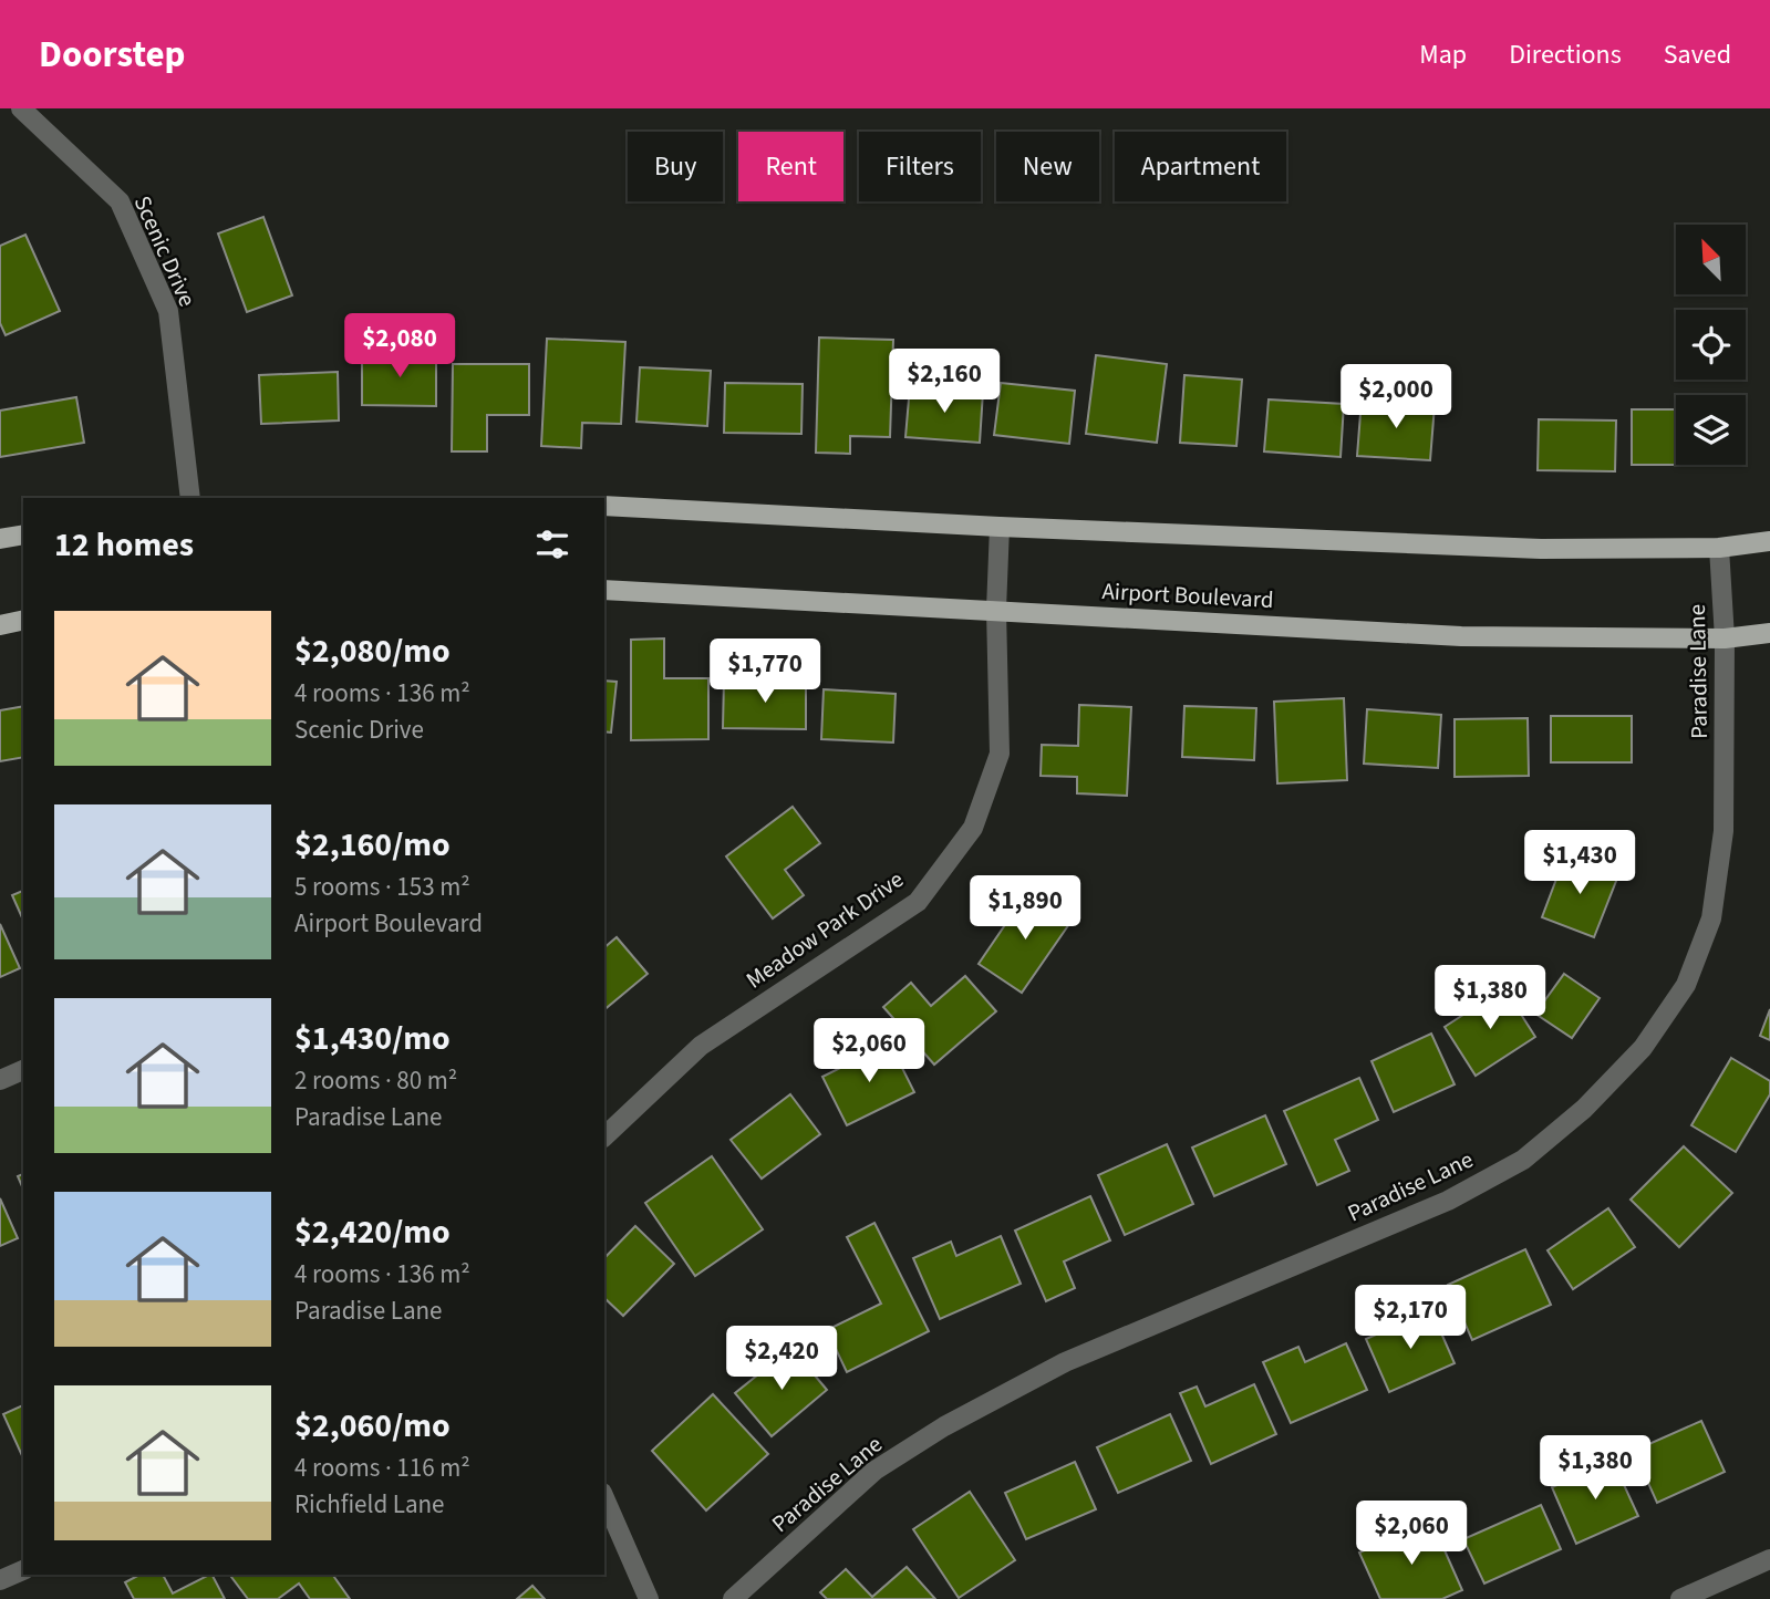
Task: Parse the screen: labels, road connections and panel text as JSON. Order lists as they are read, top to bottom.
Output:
{
  "streets": {
    "main road": ["Airport Boulevard"],
    "street": ["Scenic Drive", "Paradise Lane", "Meadow Park Drive"]
  },
  "crossings": [
    ["Airport Boulevard", "Paradise Lane"],
    ["Airport Boulevard", "Meadow Park Drive"]
  ],
  "north": "top left",
  "page": {
    "header": "Doorstep",
    "nav": ["Map", "Directions", "Saved"],
    "chip": [
      "Buy",
      "Rent",
      "Filters",
      "New",
      "Apartment"
    ],
    "price": [
      "$2,080",
      "$2,160",
      "$2,000",
      "$1,770",
      "$1,430",
      "$1,890",
      "$1,380",
      "$2,060",
      "$2,170",
      "$2,420",
      "$1,380",
      "$2,060"
    ],
    "heading": "12 homes",
    "list": [
      {
        "name": "$2,080/mo",
        "note": "4 rooms · 136 m² · Scenic Drive"
      },
      {
        "name": "$2,160/mo",
        "note": "5 rooms · 153 m² · Airport Boulevard"
      },
      {
        "name": "$1,430/mo",
        "note": "2 rooms · 80 m² · Paradise Lane"
      },
      {
        "name": "$2,420/mo",
        "note": "4 rooms · 136 m² · Paradise Lane"
      },
      {
        "name": "$2,060/mo",
        "note": "4 rooms · 116 m² · Richfield Lane"
      }
    ]
  }
}
